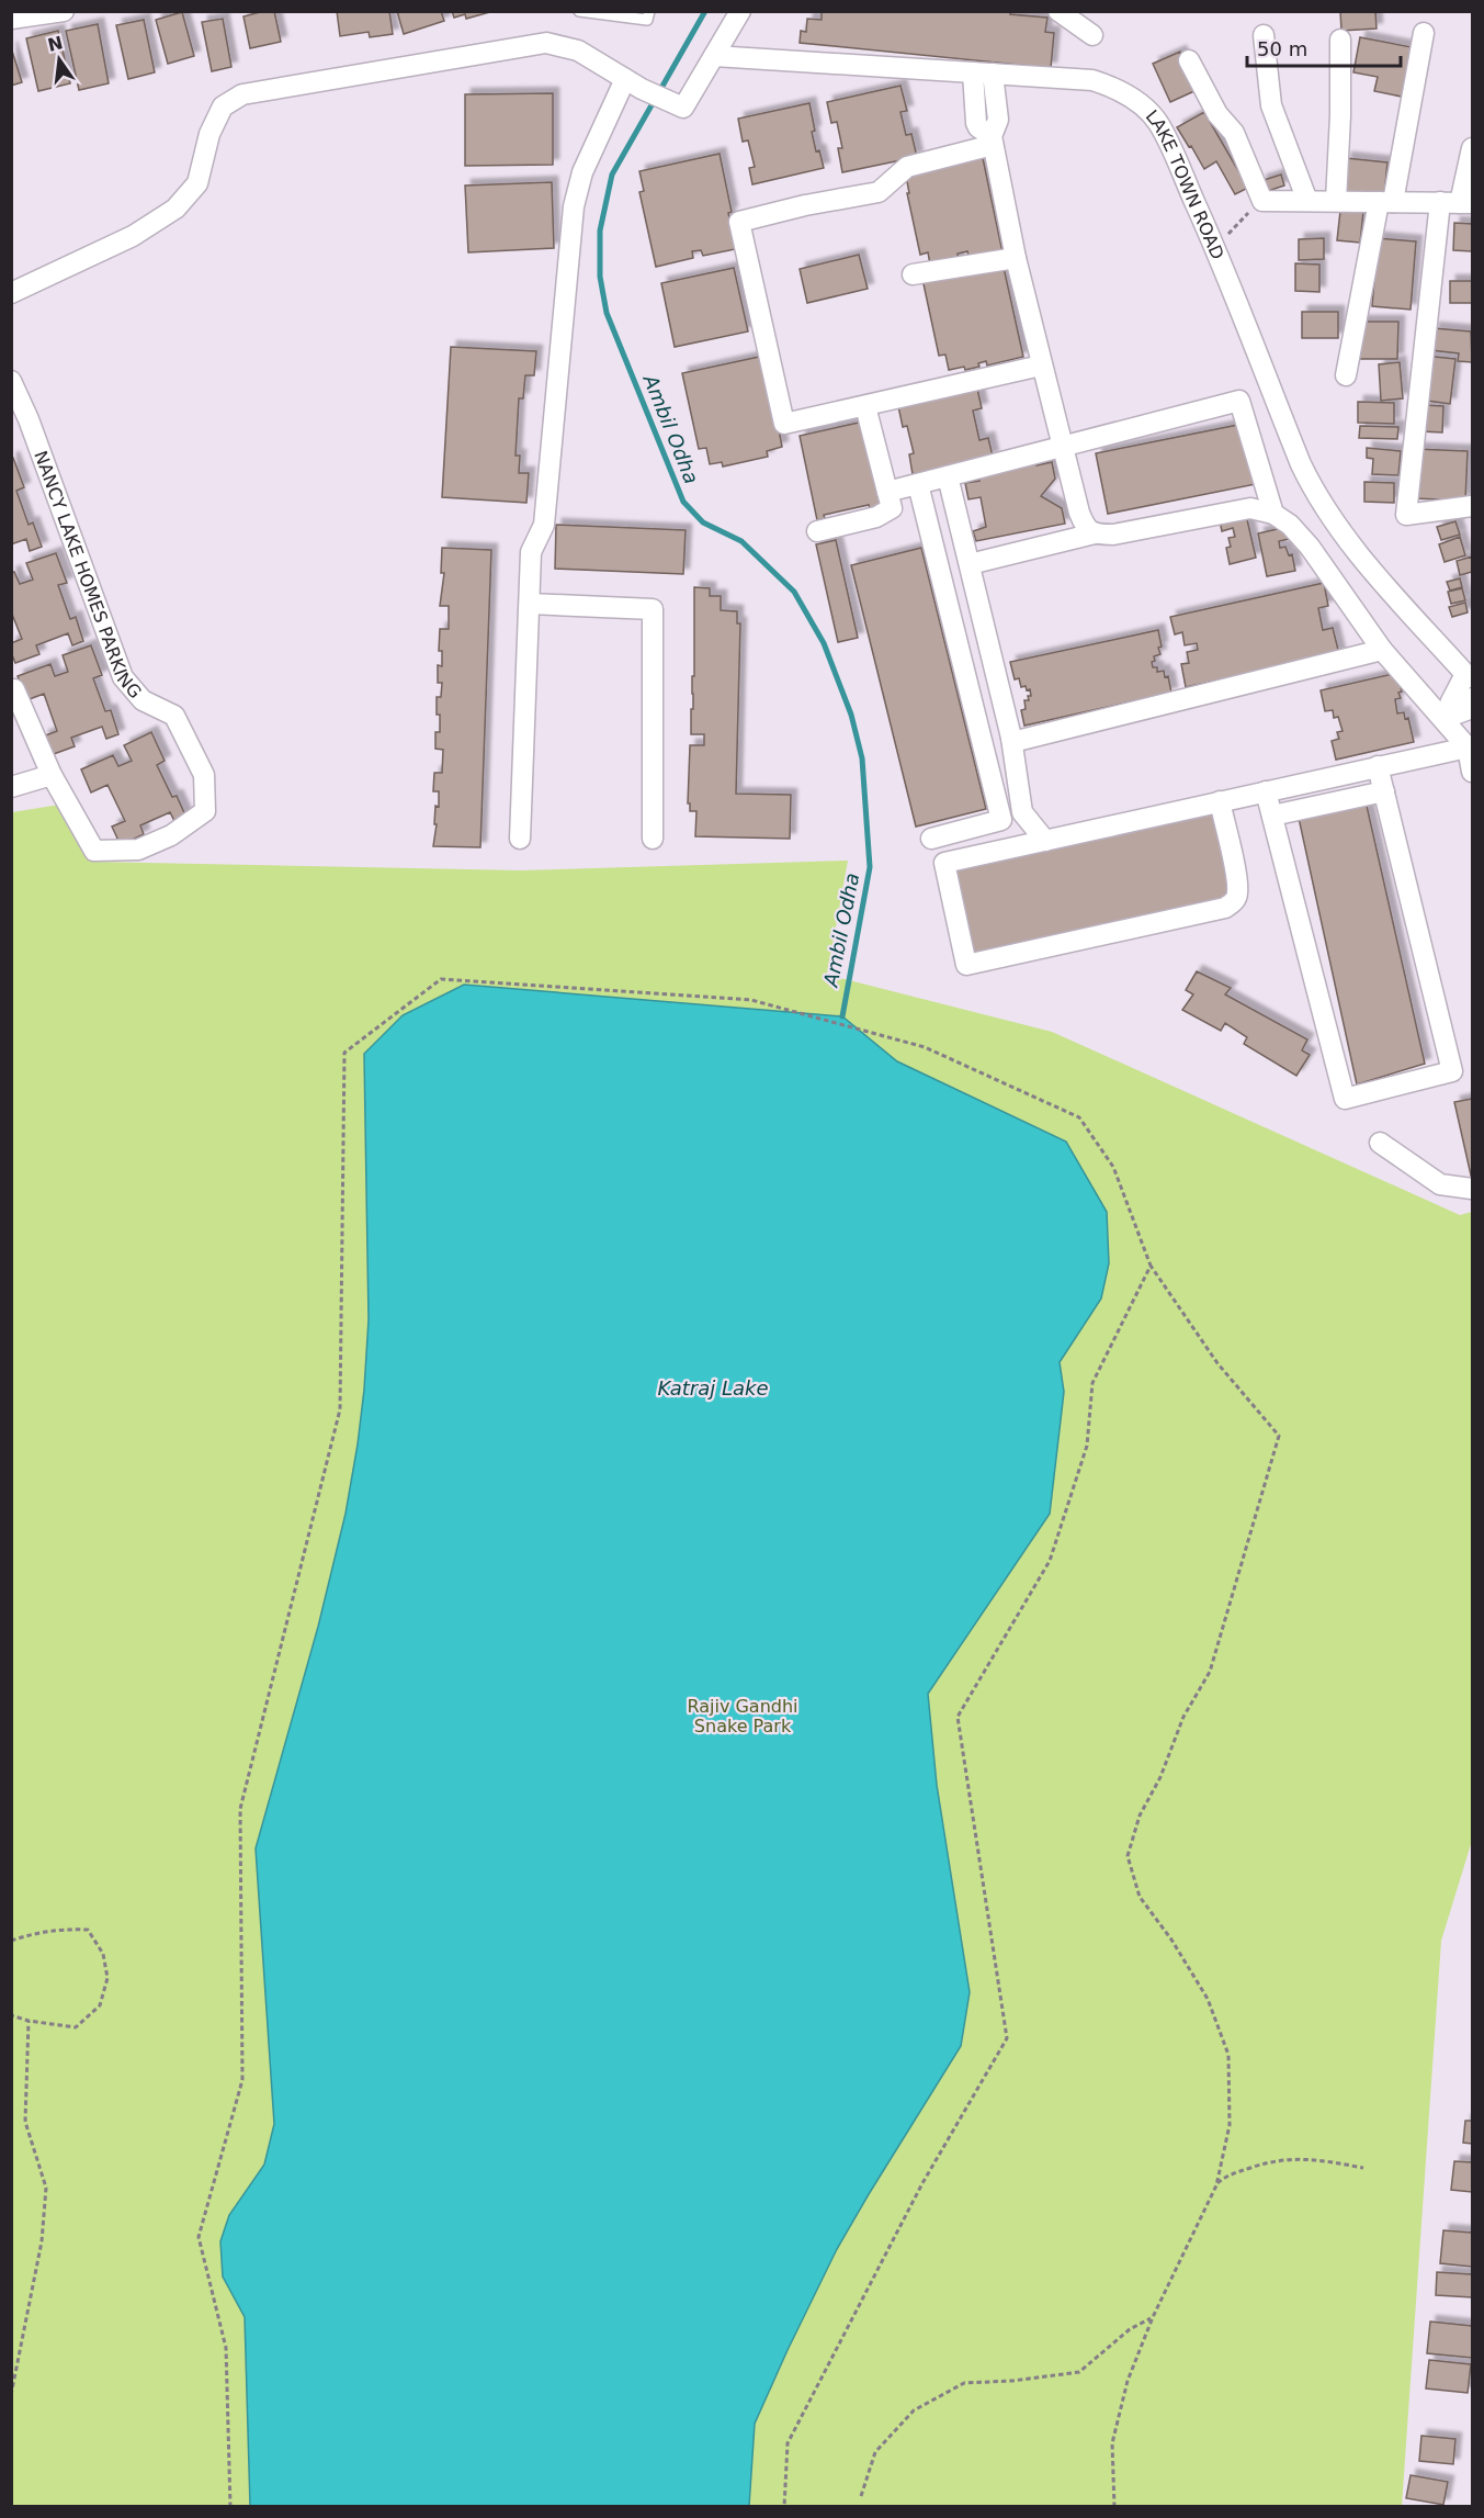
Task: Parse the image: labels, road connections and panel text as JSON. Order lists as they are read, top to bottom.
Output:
{
  "streets": {
    "street": ["LAKE TOWN ROAD", "NANCY LAKE HOMES PARKING"]
  },
  "water": ["Ambil Odha", "Katraj Lake"],
  "parks": ["Rajiv Gandhi Snake Park"],
  "scale_bar": "50 m",
  "north": "top"
}
